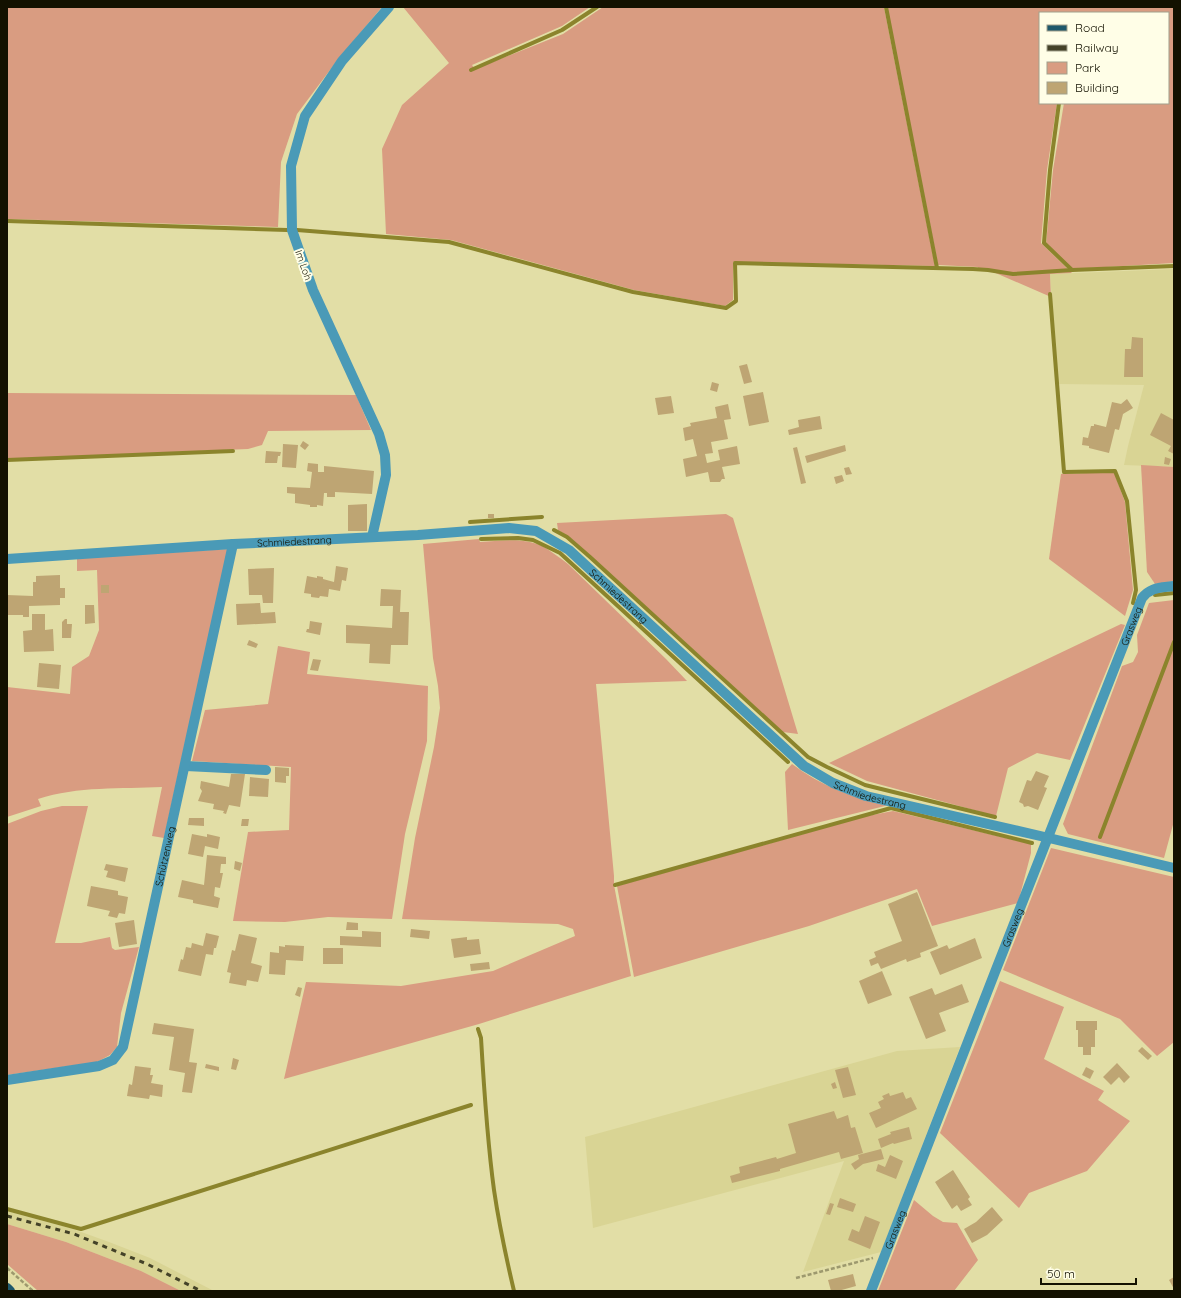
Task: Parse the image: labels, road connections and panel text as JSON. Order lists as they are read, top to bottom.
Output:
{
  "streets": {
    "street": [
      "Im Loh",
      "Schmiedestrang",
      "Grasweg",
      "Schützenweg"
    ]
  },
  "crossings": [
    ["Im Loh", "Schmiedestrang"],
    ["Schmiedestrang", "Grasweg"],
    ["Schmiedestrang", "Schützenweg"]
  ],
  "legend": [
    "Road",
    "Railway",
    "Park",
    "Building"
  ],
  "scale_bar": "50 m"
}
